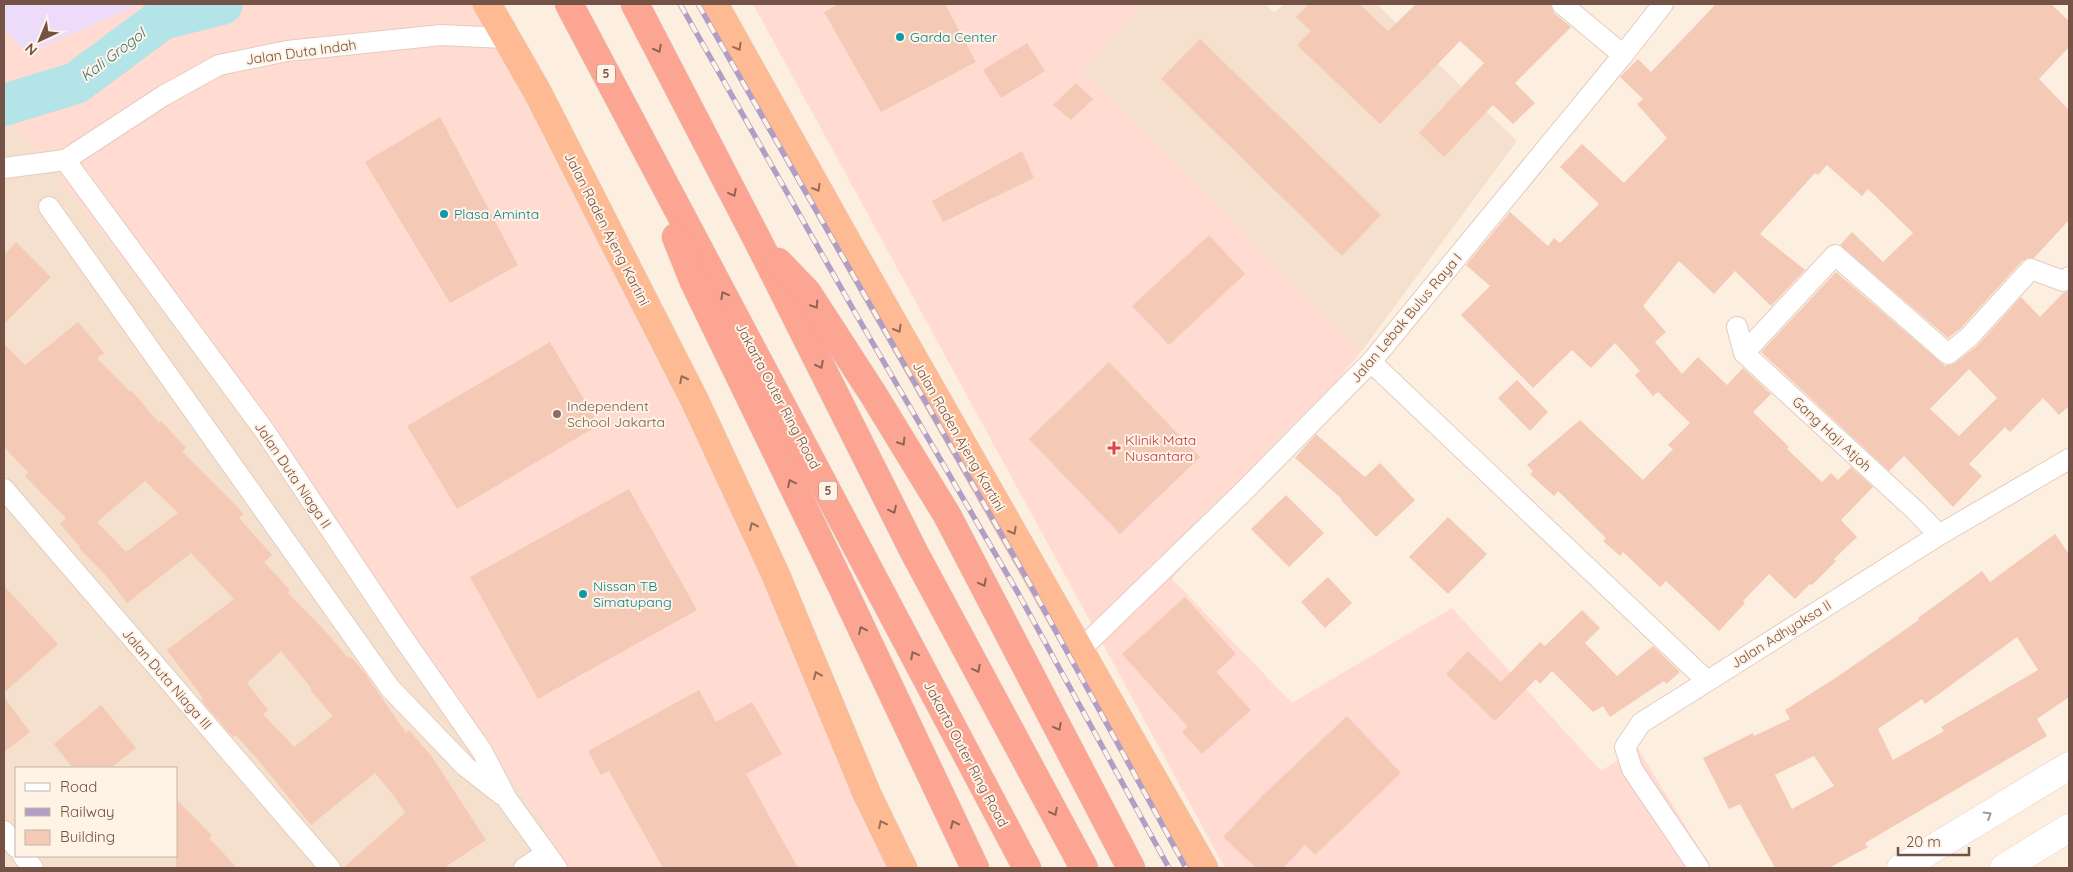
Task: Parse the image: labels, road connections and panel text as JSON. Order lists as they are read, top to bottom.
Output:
{
  "streets": {
    "highway": ["5", "Jalan Raden Ajeng Kartini", "Jakarta Outer Ring Road"],
    "street": [
      "Jalan Duta Indah",
      "Jalan Lebak Bulus Raya I",
      "Gang Haji Atjoh",
      "Jalan Duta Niaga II",
      "Jalan Adhyaksa II",
      "Jalan Duta Niaga III"
    ]
  },
  "crossings": [
    ["Jalan Duta Indah", "Jalan Raden Ajeng Kartini"],
    ["Jalan Duta Indah", "Jalan Duta Niaga II"],
    ["Jalan Raden Ajeng Kartini", "Jalan Lebak Bulus Raya I"],
    ["Gang Haji Atjoh", "Jalan Adhyaksa II"]
  ],
  "water": ["Kali Grogol"],
  "places": {
    "other": [
      "Garda Center",
      "Plasa Aminta",
      "Independent School Jakarta",
      "Nissan TB Simatupang"
    ],
    "health": ["Klinik Mata Nusantara"]
  },
  "legend": ["Road", "Railway", "Building"],
  "scale_bar": "20 m",
  "north": "bottom left"
}
